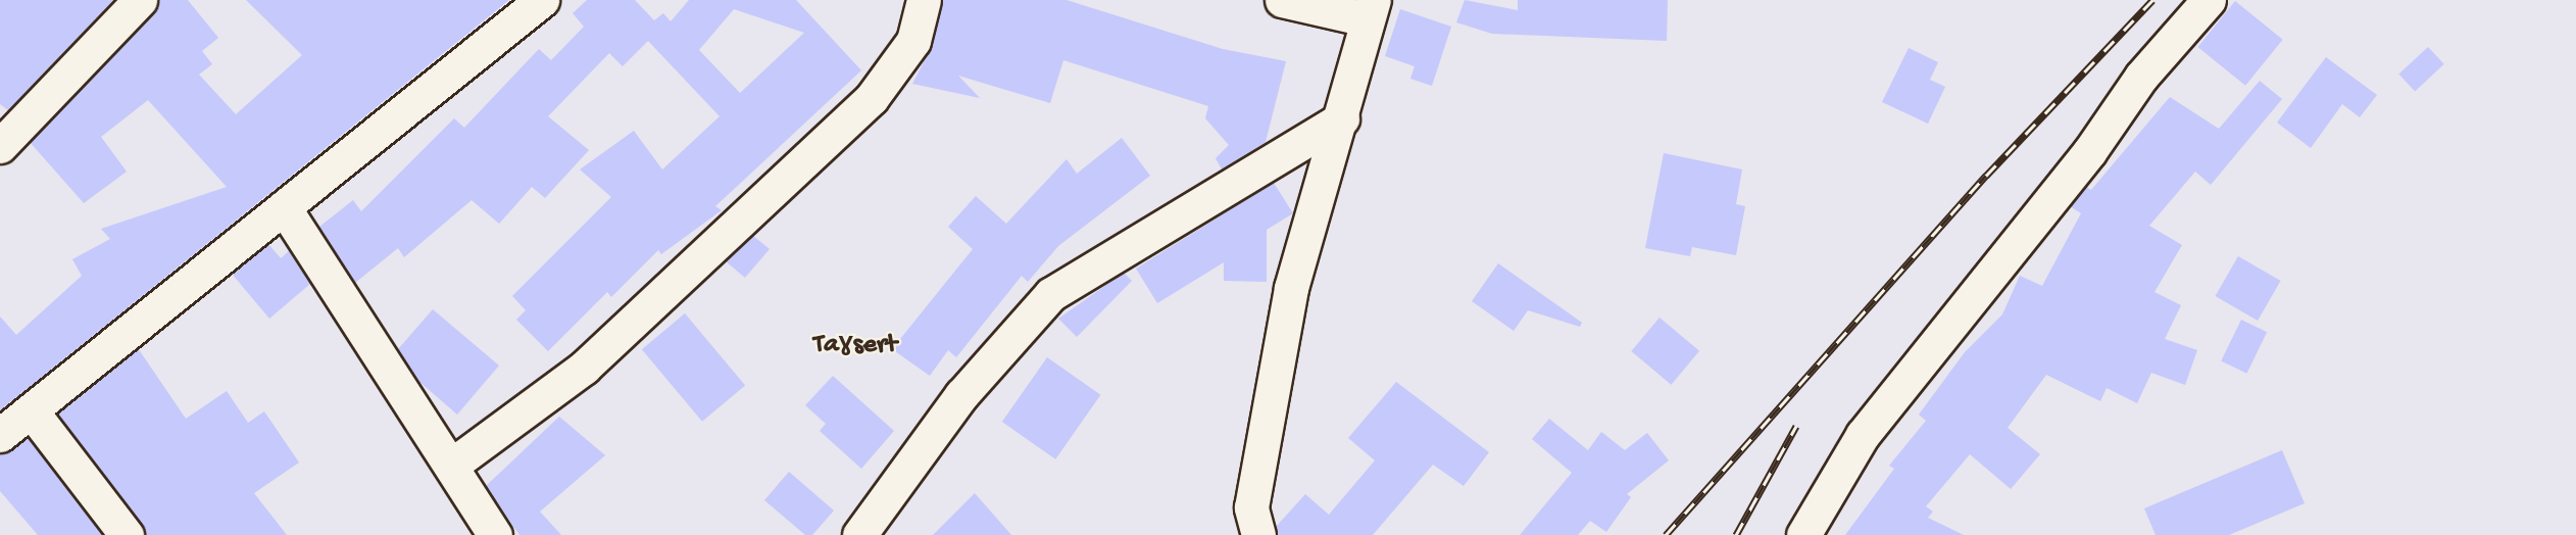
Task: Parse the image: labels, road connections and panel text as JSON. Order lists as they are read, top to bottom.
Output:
{
  "districts": ["Taɣsert"]
}
